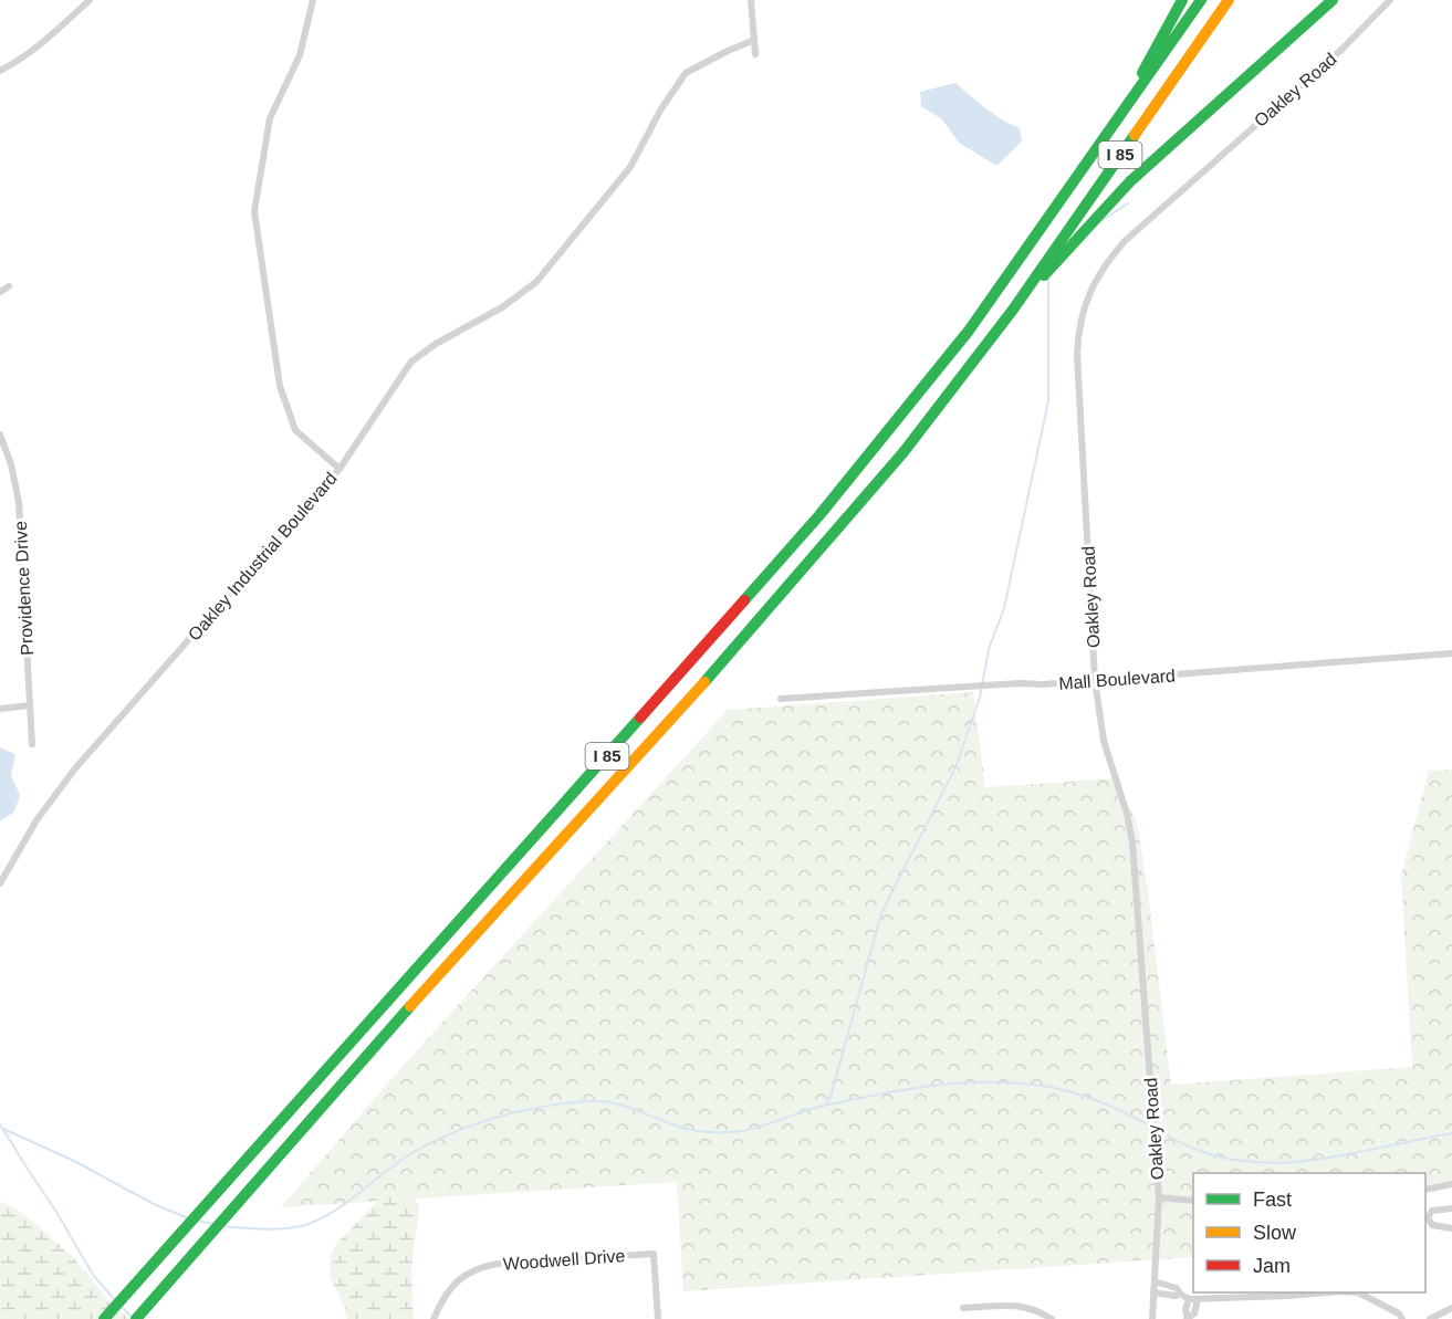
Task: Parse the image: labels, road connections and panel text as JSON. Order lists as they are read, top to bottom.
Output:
{
  "streets": {
    "highway": ["I 85"],
    "street": [
      "Oakley Road",
      "Oakley Industrial Boulevard",
      "Providence Drive",
      "Mall Boulevard",
      "Woodwell Drive"
    ]
  },
  "crossings": [
    ["Oakley Road", "Mall Boulevard"]
  ],
  "legend": ["Fast", "Slow", "Jam"]
}
